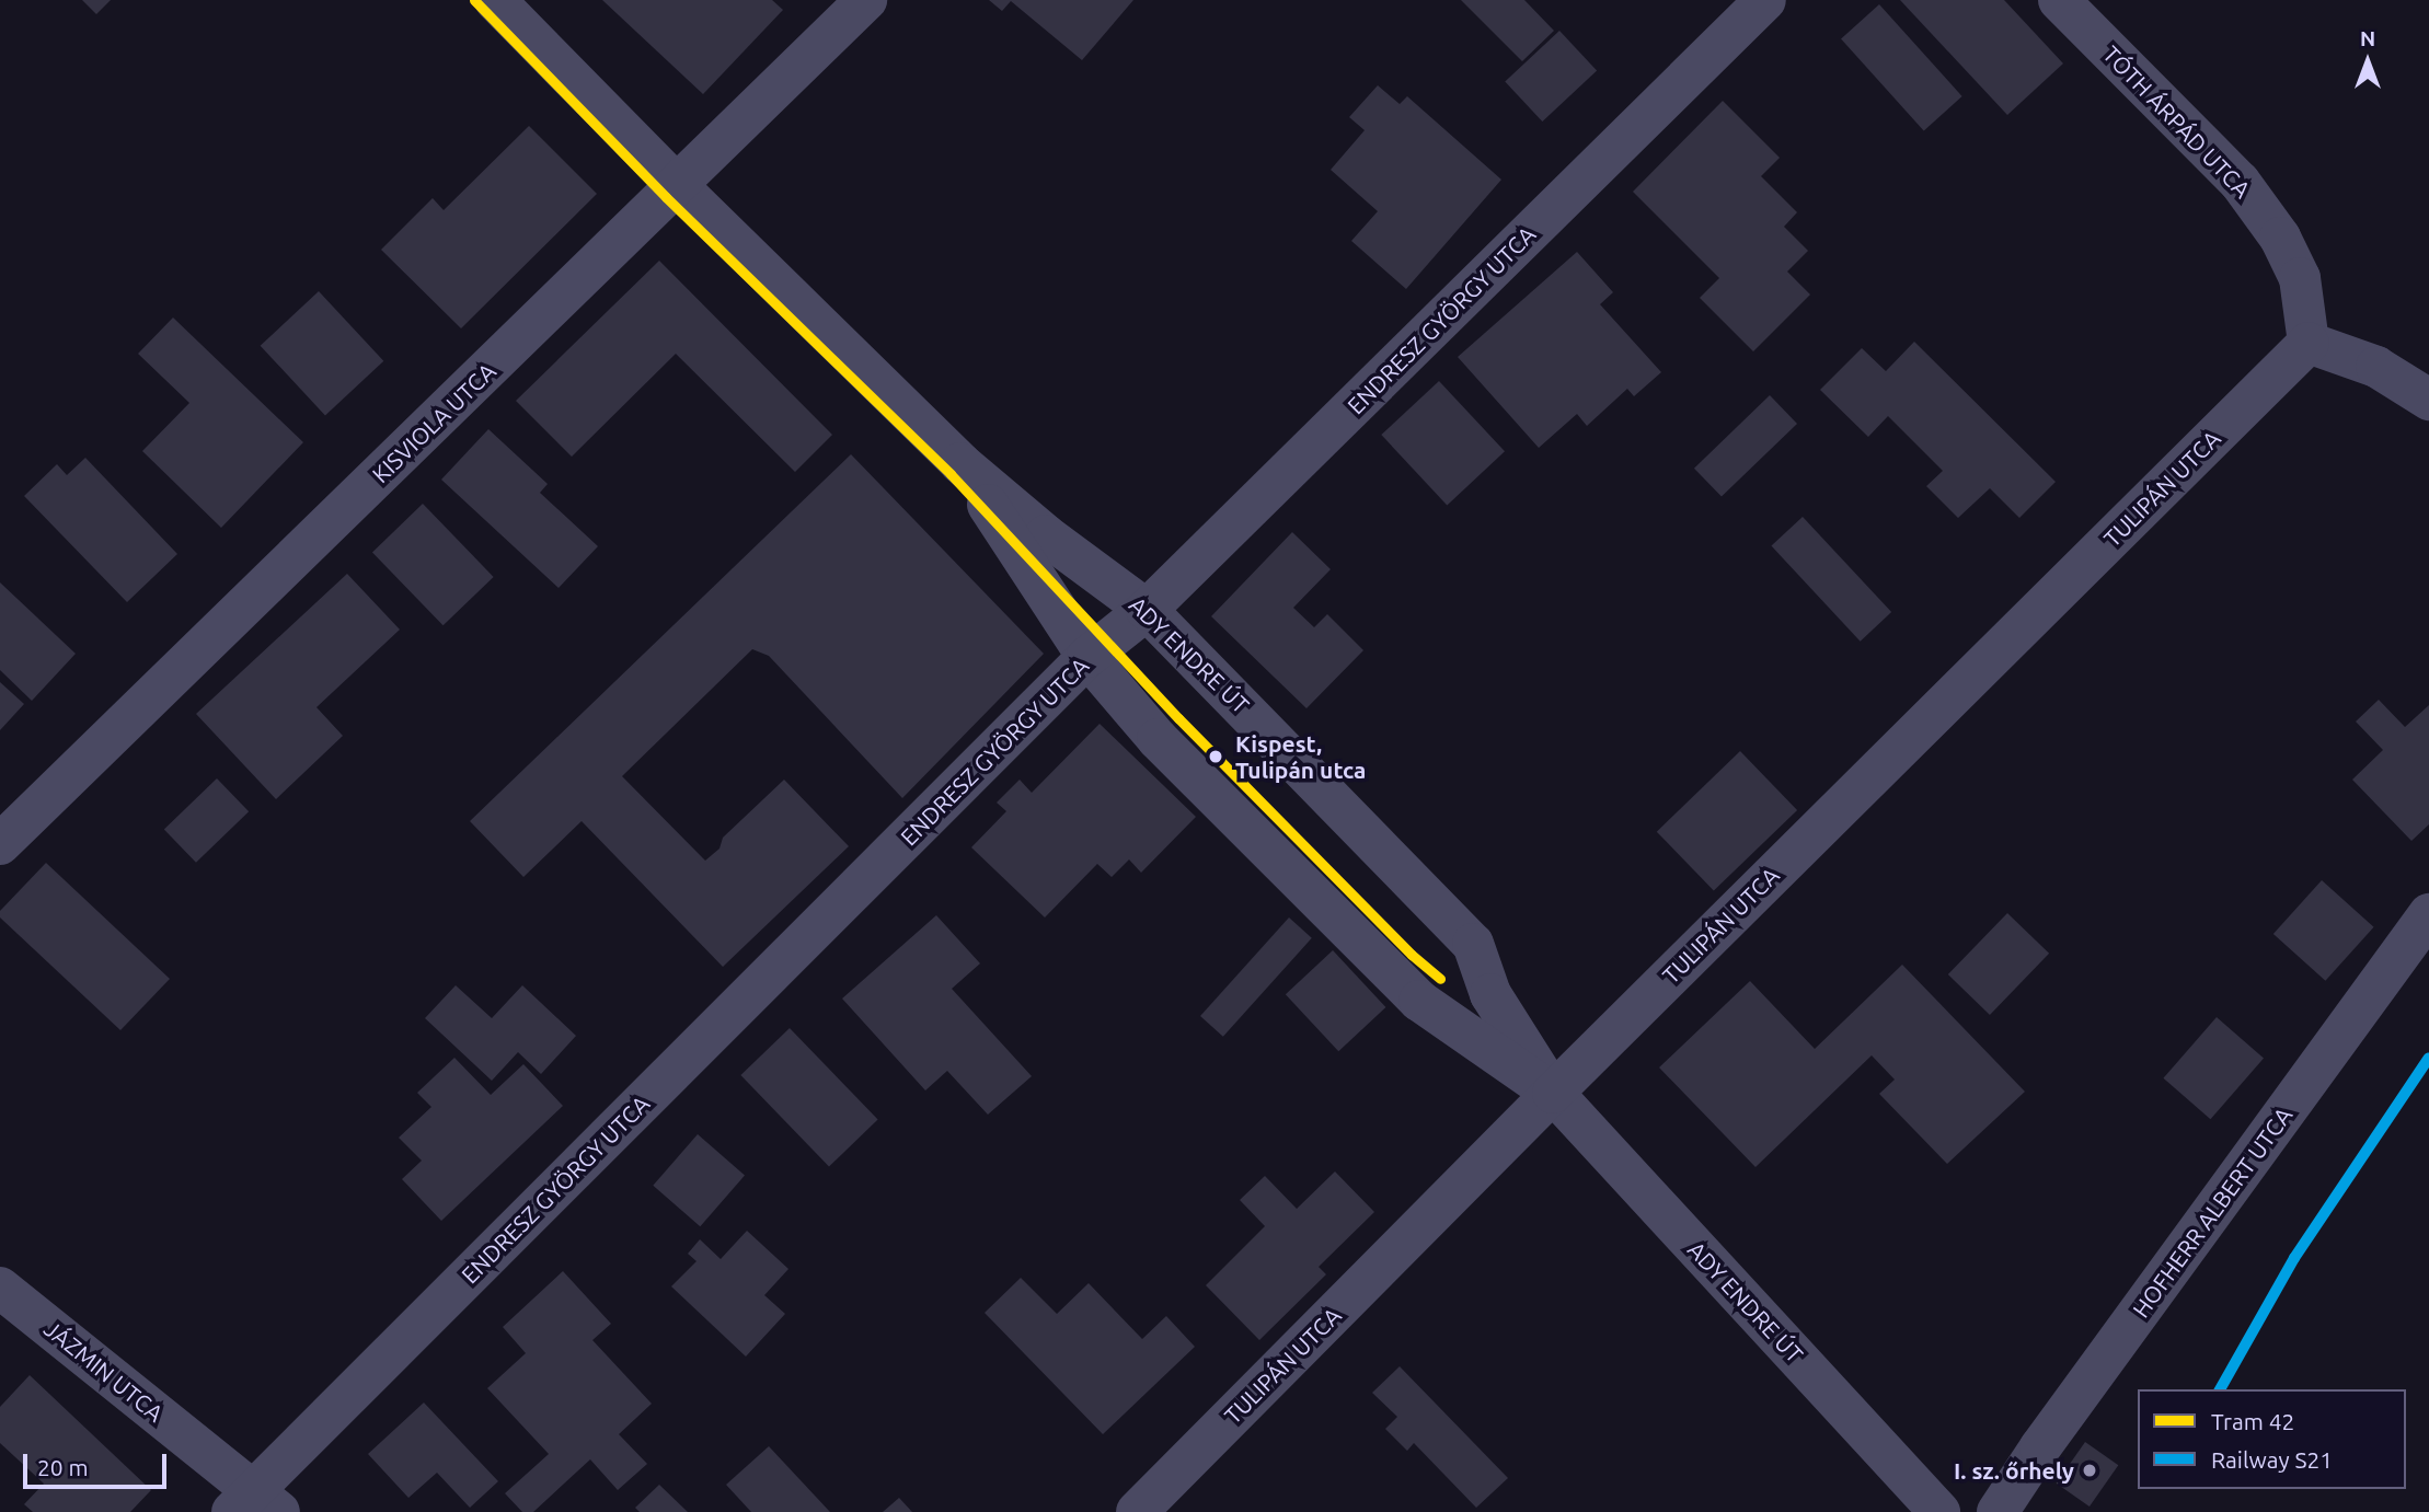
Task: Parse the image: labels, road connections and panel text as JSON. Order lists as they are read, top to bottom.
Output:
{
  "streets": {
    "street": [
      "TÓTH ÁRPÁD UTCA",
      "ENDRESZ GYÖRGY UTCA",
      "KISVIOLA UTCA",
      "TULIPÁN UTCA",
      "ADY ENDRE ÚT",
      "HOFHERR ALBERT UTCA",
      "JÁZMIN UTCA"
    ]
  },
  "crossings": [
    ["TÓTH ÁRPÁD UTCA", "TULIPÁN UTCA"],
    ["ENDRESZ GYÖRGY UTCA", "ADY ENDRE ÚT"],
    ["ENDRESZ GYÖRGY UTCA", "JÁZMIN UTCA"],
    ["KISVIOLA UTCA", "ADY ENDRE ÚT"],
    ["TULIPÁN UTCA", "ADY ENDRE ÚT"]
  ],
  "places": ["Kispest, Tulipán utca", "I. sz. őrhely"],
  "lines": ["tram line 42", "rail line S21"],
  "legend": ["Tram 42", "Railway S21"],
  "scale_bar": "20 m",
  "north": "top"
}
